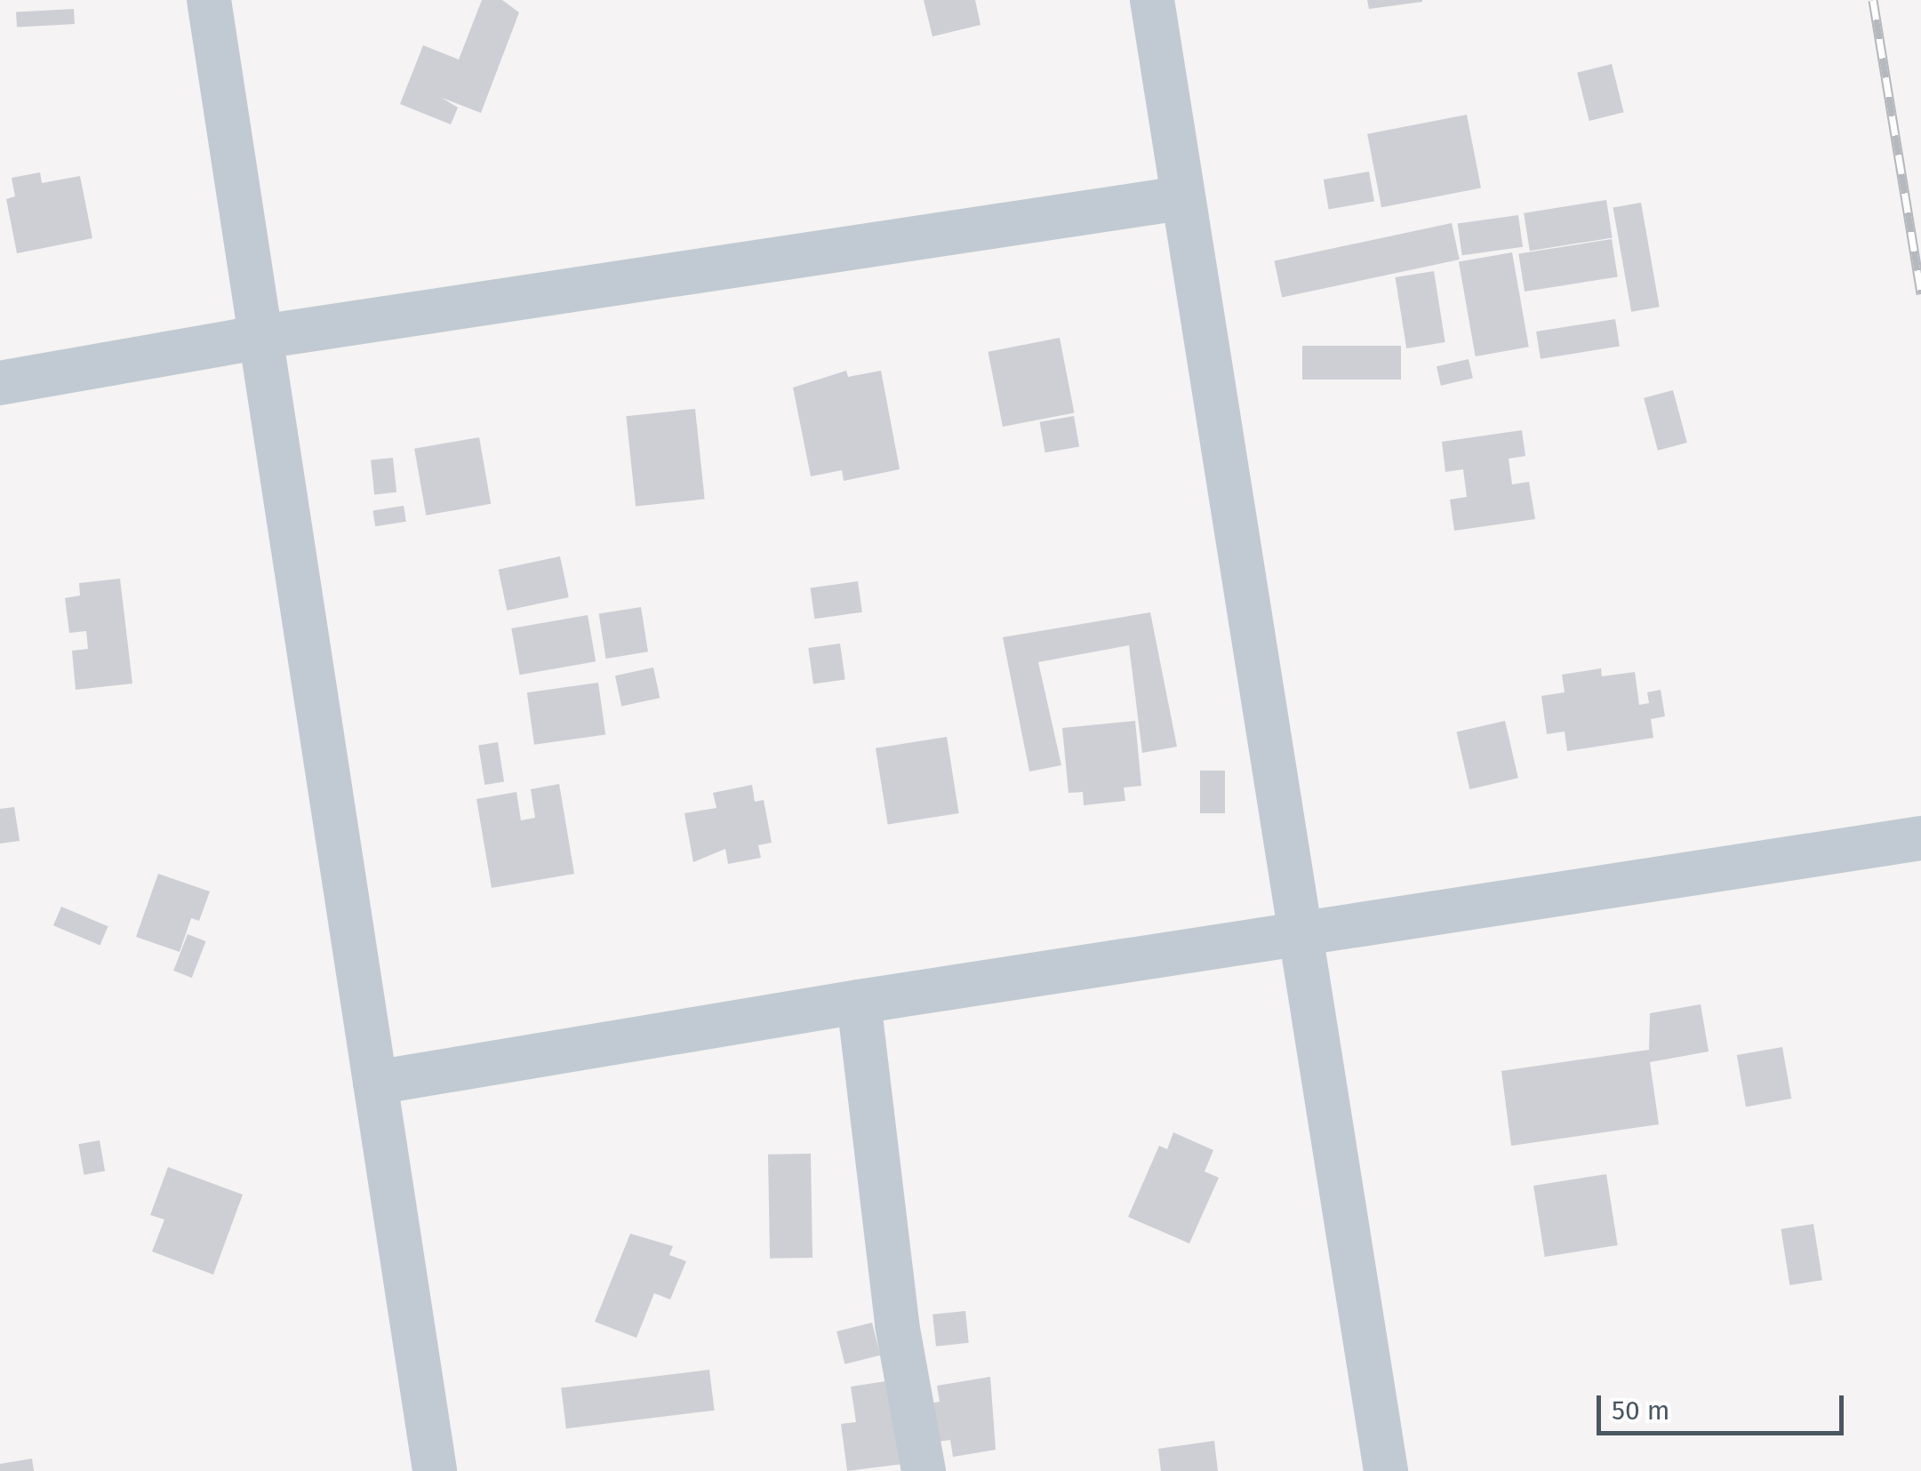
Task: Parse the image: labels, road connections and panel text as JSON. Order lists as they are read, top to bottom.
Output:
{
  "scale_bar": "50 m"
}
